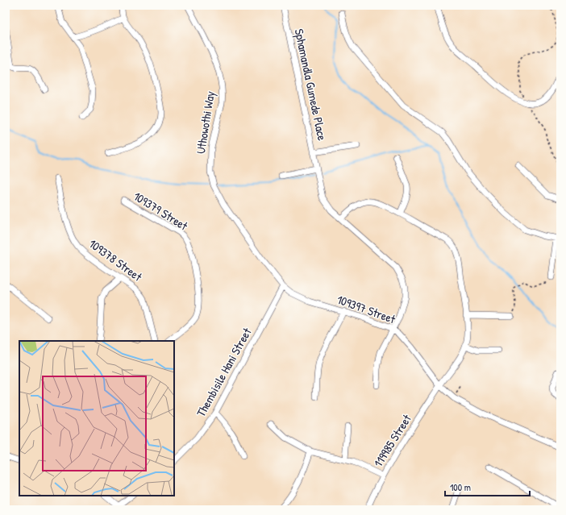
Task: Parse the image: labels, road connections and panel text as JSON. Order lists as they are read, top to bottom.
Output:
{
  "streets": {
    "street": [
      "Sphamandla Gumede Place",
      "Uthowothi Way",
      "109379 Street",
      "109378 Street",
      "109397 Street",
      "Thembisile Hani Street",
      "119985 Street"
    ]
  },
  "crossings": [
    ["Sphamandla Gumede Place", "109397 Street"],
    ["Uthowothi Way", "109397 Street"],
    ["Uthowothi Way", "Thembisile Hani Street"],
    ["109397 Street", "Thembisile Hani Street"],
    ["109397 Street", "119985 Street"]
  ],
  "scale_bar": "100 m"
}
